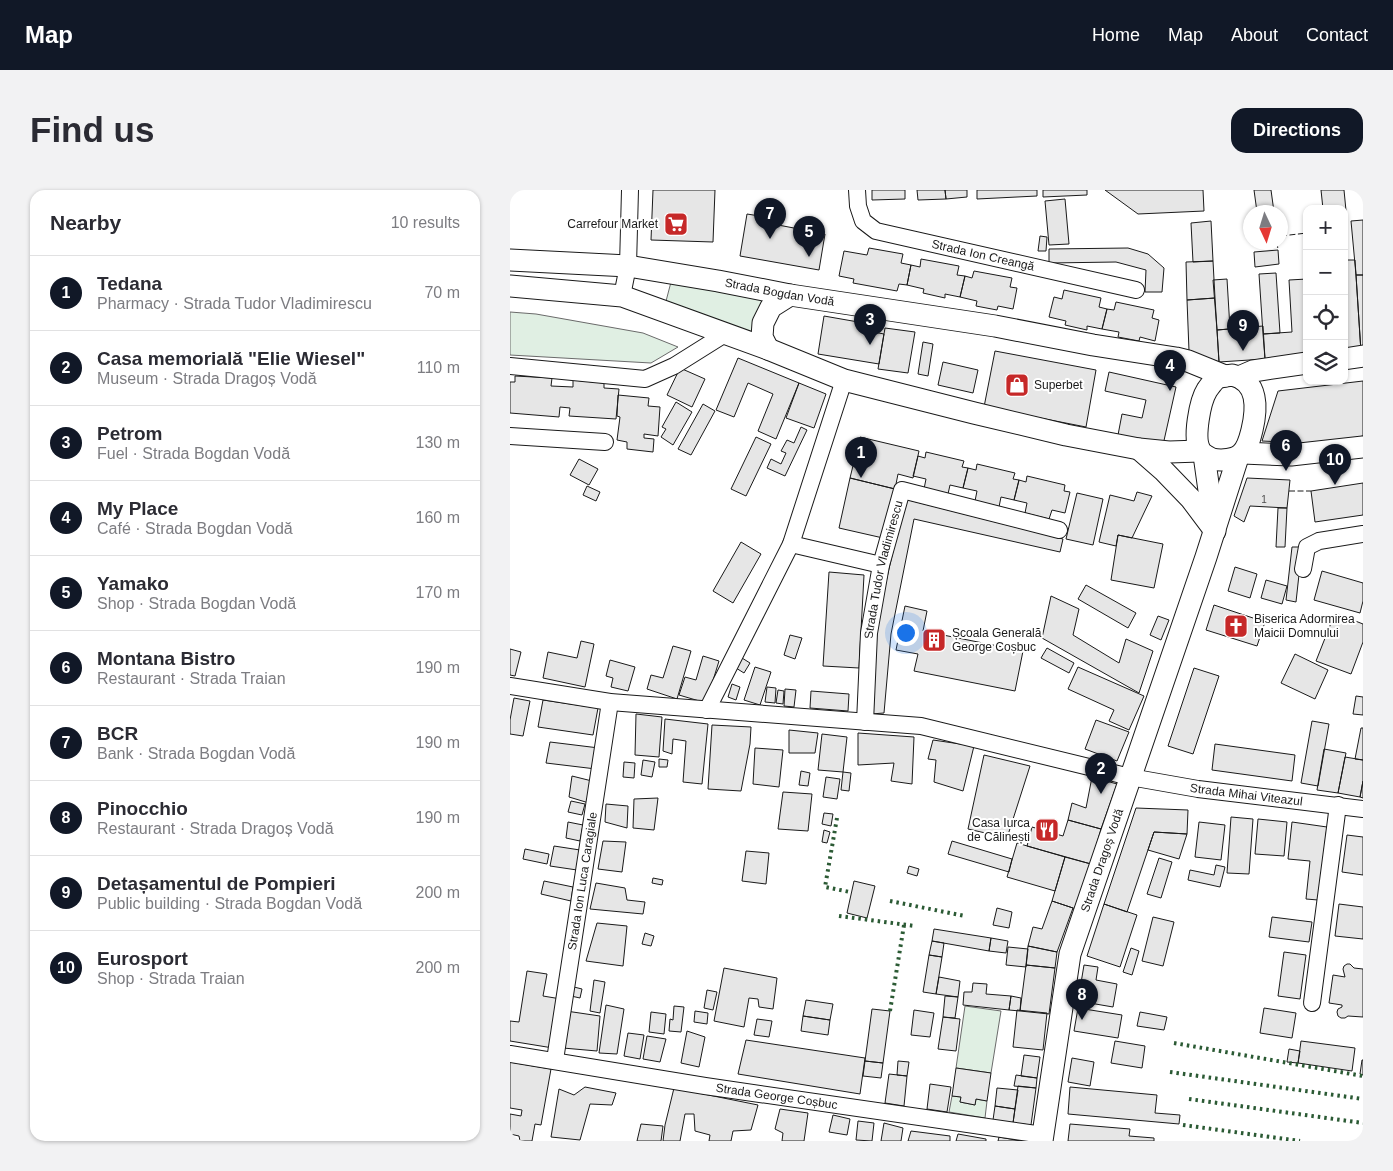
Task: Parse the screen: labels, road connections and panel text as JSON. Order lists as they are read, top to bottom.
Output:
{
  "streets": {
    "main road": ["Strada Bogdan Vodă", "Strada Dragoș Vodă"],
    "street": [
      "Strada Ion Creangă",
      "Strada Tudor Vladimirescu",
      "Strada Mihai Viteazul",
      "Strada Ion Luca Caragiale",
      "Strada George Coșbuc"
    ]
  },
  "crossings": [
    ["Strada Bogdan Vodă", "Strada Dragoș Vodă"],
    ["Strada Mihai Viteazul", "Strada Dragoș Vodă"],
    ["Strada Dragoș Vodă", "Strada George Coșbuc"],
    ["Strada Ion Luca Caragiale", "Strada George Coșbuc"]
  ],
  "places": {
    "supermarket": ["Carrefour Market"],
    "shop": ["Superbet"],
    "church": ["Biserica Adormirea Maicii Domnului"],
    "building": ["Școala Generală George Coșbuc"],
    "restaurant": ["Casa Iurca de Călinești"]
  },
  "house_numbers": ["1"],
  "north": "bottom",
  "page": {
    "header": "Map",
    "nav": [
      "Home",
      "Map",
      "About",
      "Contact"
    ],
    "buttons": "Directions",
    "title": "Find us",
    "heading": ["Nearby", "10 results"],
    "pins": [
      "7",
      "5",
      "3",
      "9",
      "4",
      "6",
      "1",
      "10",
      "2",
      "8"
    ],
    "map_buttons": ["+", "−"],
    "list": [
      {
        "mark": "1",
        "name": "Tedana",
        "note": "Pharmacy · Strada Tudor Vladimirescu",
        "value": "70 m"
      },
      {
        "mark": "2",
        "name": "Casa memorială \"Elie Wiesel\"",
        "note": "Museum · Strada Dragoș Vodă",
        "value": "110 m"
      },
      {
        "mark": "3",
        "name": "Petrom",
        "note": "Fuel · Strada Bogdan Vodă",
        "value": "130 m"
      },
      {
        "mark": "4",
        "name": "My Place",
        "note": "Café · Strada Bogdan Vodă",
        "value": "160 m"
      },
      {
        "mark": "5",
        "name": "Yamako",
        "note": "Shop · Strada Bogdan Vodă",
        "value": "170 m"
      },
      {
        "mark": "6",
        "name": "Montana Bistro",
        "note": "Restaurant · Strada Traian",
        "value": "190 m"
      },
      {
        "mark": "7",
        "name": "BCR",
        "note": "Bank · Strada Bogdan Vodă",
        "value": "190 m"
      },
      {
        "mark": "8",
        "name": "Pinocchio",
        "note": "Restaurant · Strada Dragoș Vodă",
        "value": "190 m"
      },
      {
        "mark": "9",
        "name": "Detașamentul de Pompieri",
        "note": "Public building · Strada Bogdan Vodă",
        "value": "200 m"
      },
      {
        "mark": "10",
        "name": "Eurosport",
        "note": "Shop · Strada Traian",
        "value": "200 m"
      }
    ]
  }
}
